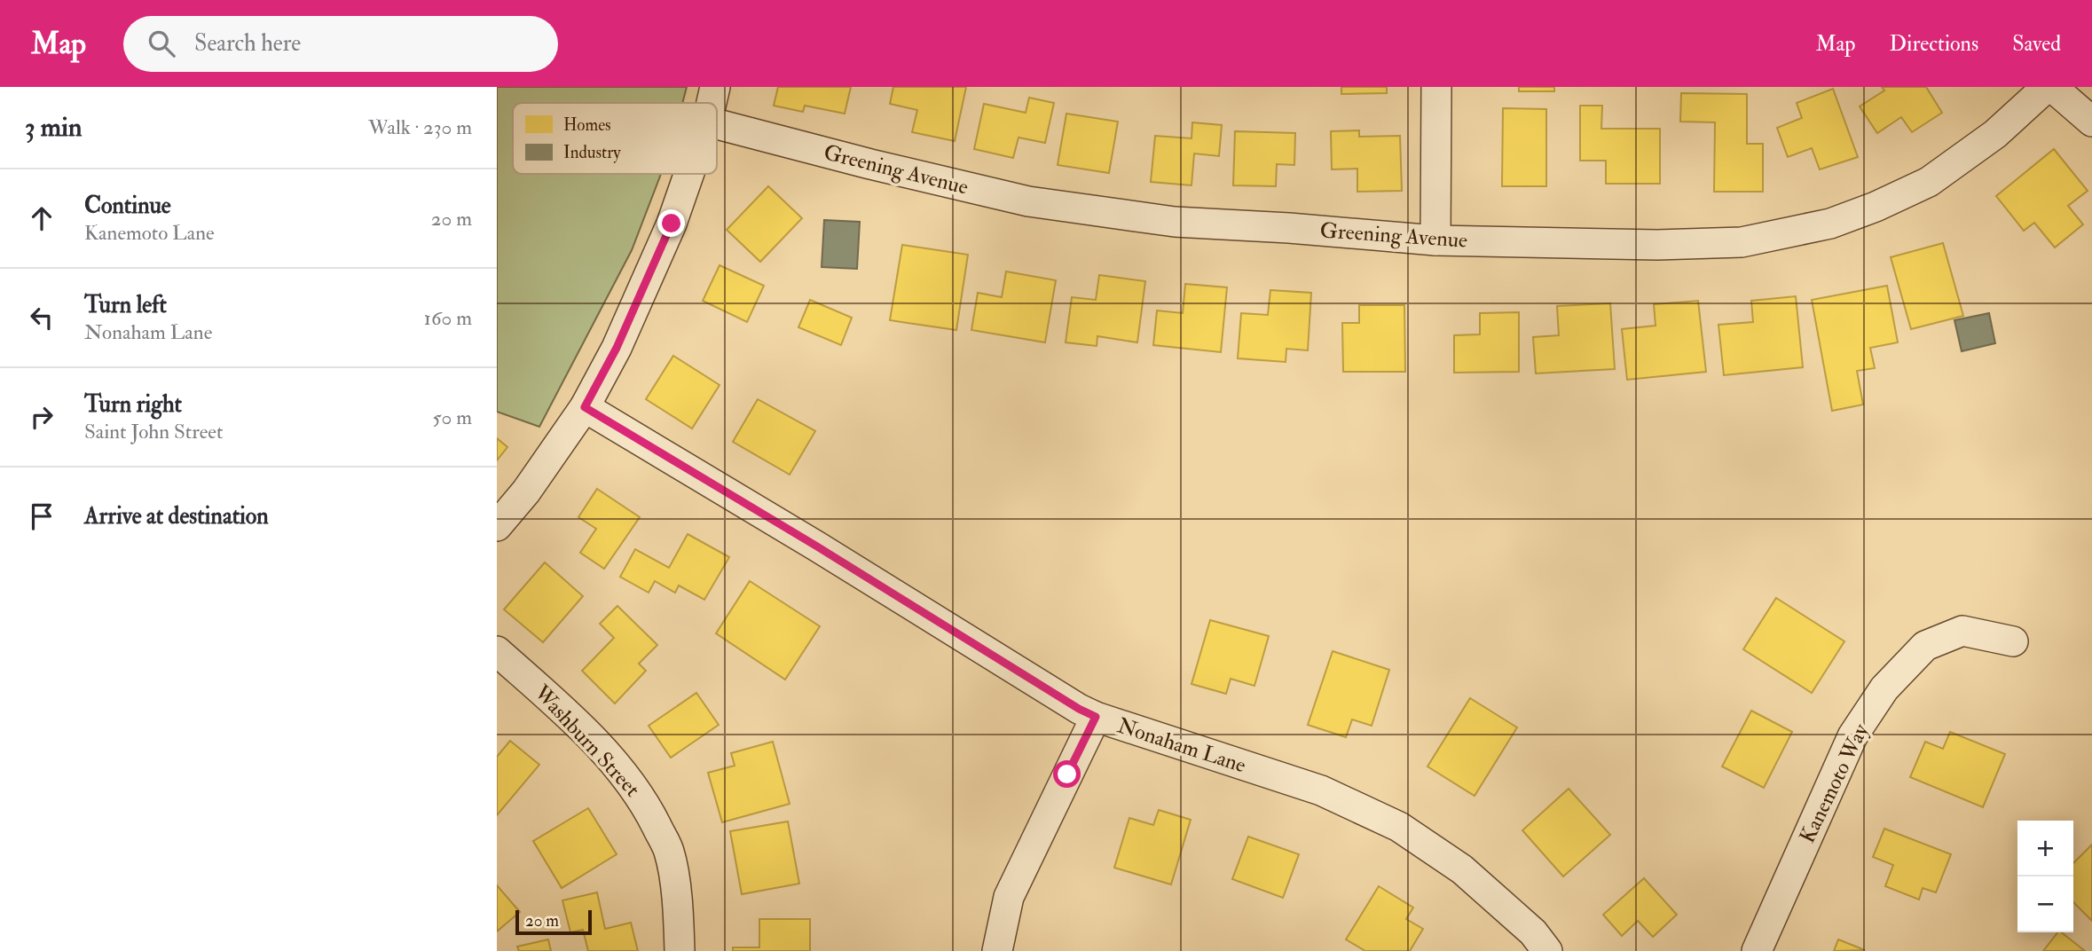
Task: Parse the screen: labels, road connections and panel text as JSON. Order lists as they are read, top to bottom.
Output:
{
  "streets": {
    "street": [
      "Greening Avenue",
      "Washburn Street",
      "Nonaham Lane",
      "Kanemoto Way"
    ]
  },
  "legend": ["Homes", "Industry"],
  "scale_bar": "20 m",
  "page": {
    "header": "Map",
    "search": "Search here",
    "nav": ["Map", "Directions", "Saved"],
    "heading": ["3 min", "Walk · 230 m"],
    "list": [
      ["Continue", "Kanemoto Lane", "20 m"],
      ["Turn left", "Nonaham Lane", "160 m"],
      ["Turn right", "Saint John Street", "50 m"],
      "Arrive at destination"
    ],
    "map_buttons": ["+", "−"],
    "scale": "20 m"
  }
}
